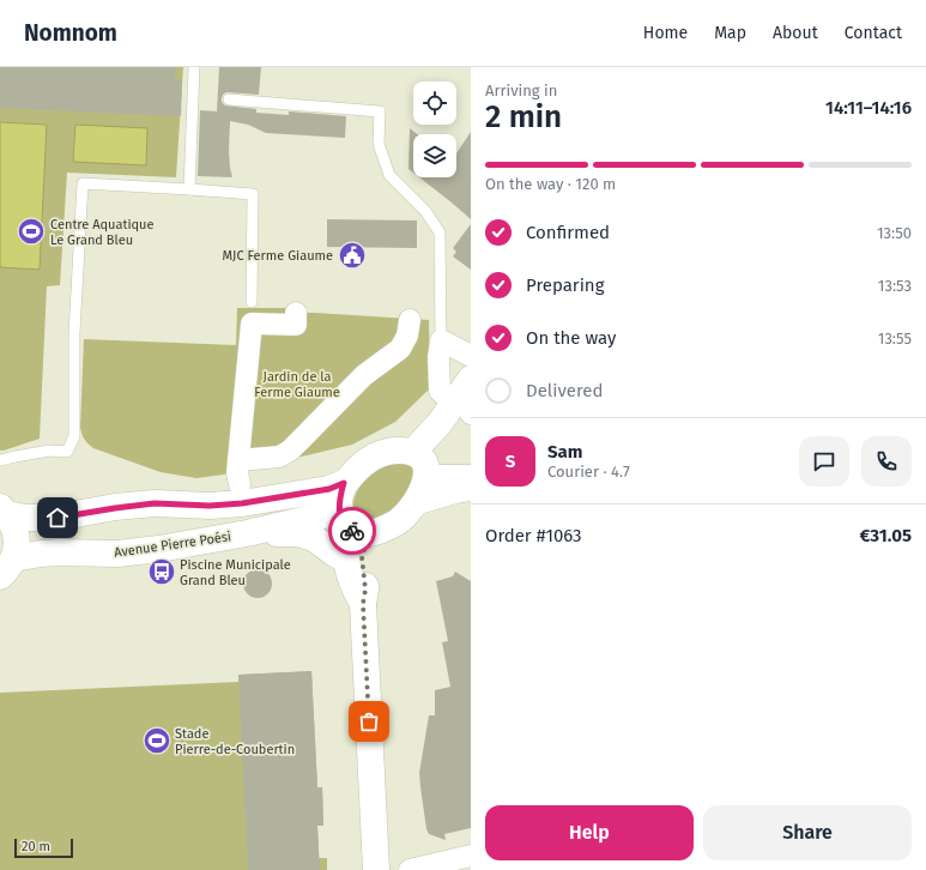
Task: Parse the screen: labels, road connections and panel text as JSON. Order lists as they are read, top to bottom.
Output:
{
  "streets": {
    "main road": ["Avenue Pierre Poési"]
  },
  "parks": ["Jardin de la Ferme Giaume"],
  "places": {
    "sports": ["Centre Aquatique Le Grand Bleu", "Stade Pierre-de-Coubertin"],
    "public building": ["MJC Ferme Giaume"],
    "bus stop": ["Piscine Municipale Grand Bleu"]
  },
  "scale_bar": "20 m",
  "page": {
    "header": "Nomnom",
    "nav": [
      "Home",
      "Map",
      "About",
      "Contact"
    ],
    "heading": ["2 min", "Arriving in", "14:11–14:16"],
    "panel": [
      "Sam",
      "Courier · 4.7",
      "Order #1063",
      "€31.05"
    ],
    "bar": "On the way · 120 m",
    "list": [
      ["Confirmed", "13:50"],
      ["Preparing", "13:53"],
      ["On the way", "13:55"],
      "Delivered"
    ],
    "round": "S",
    "buttons": ["Help", "Share"],
    "scale": "20 m"
  }
}
